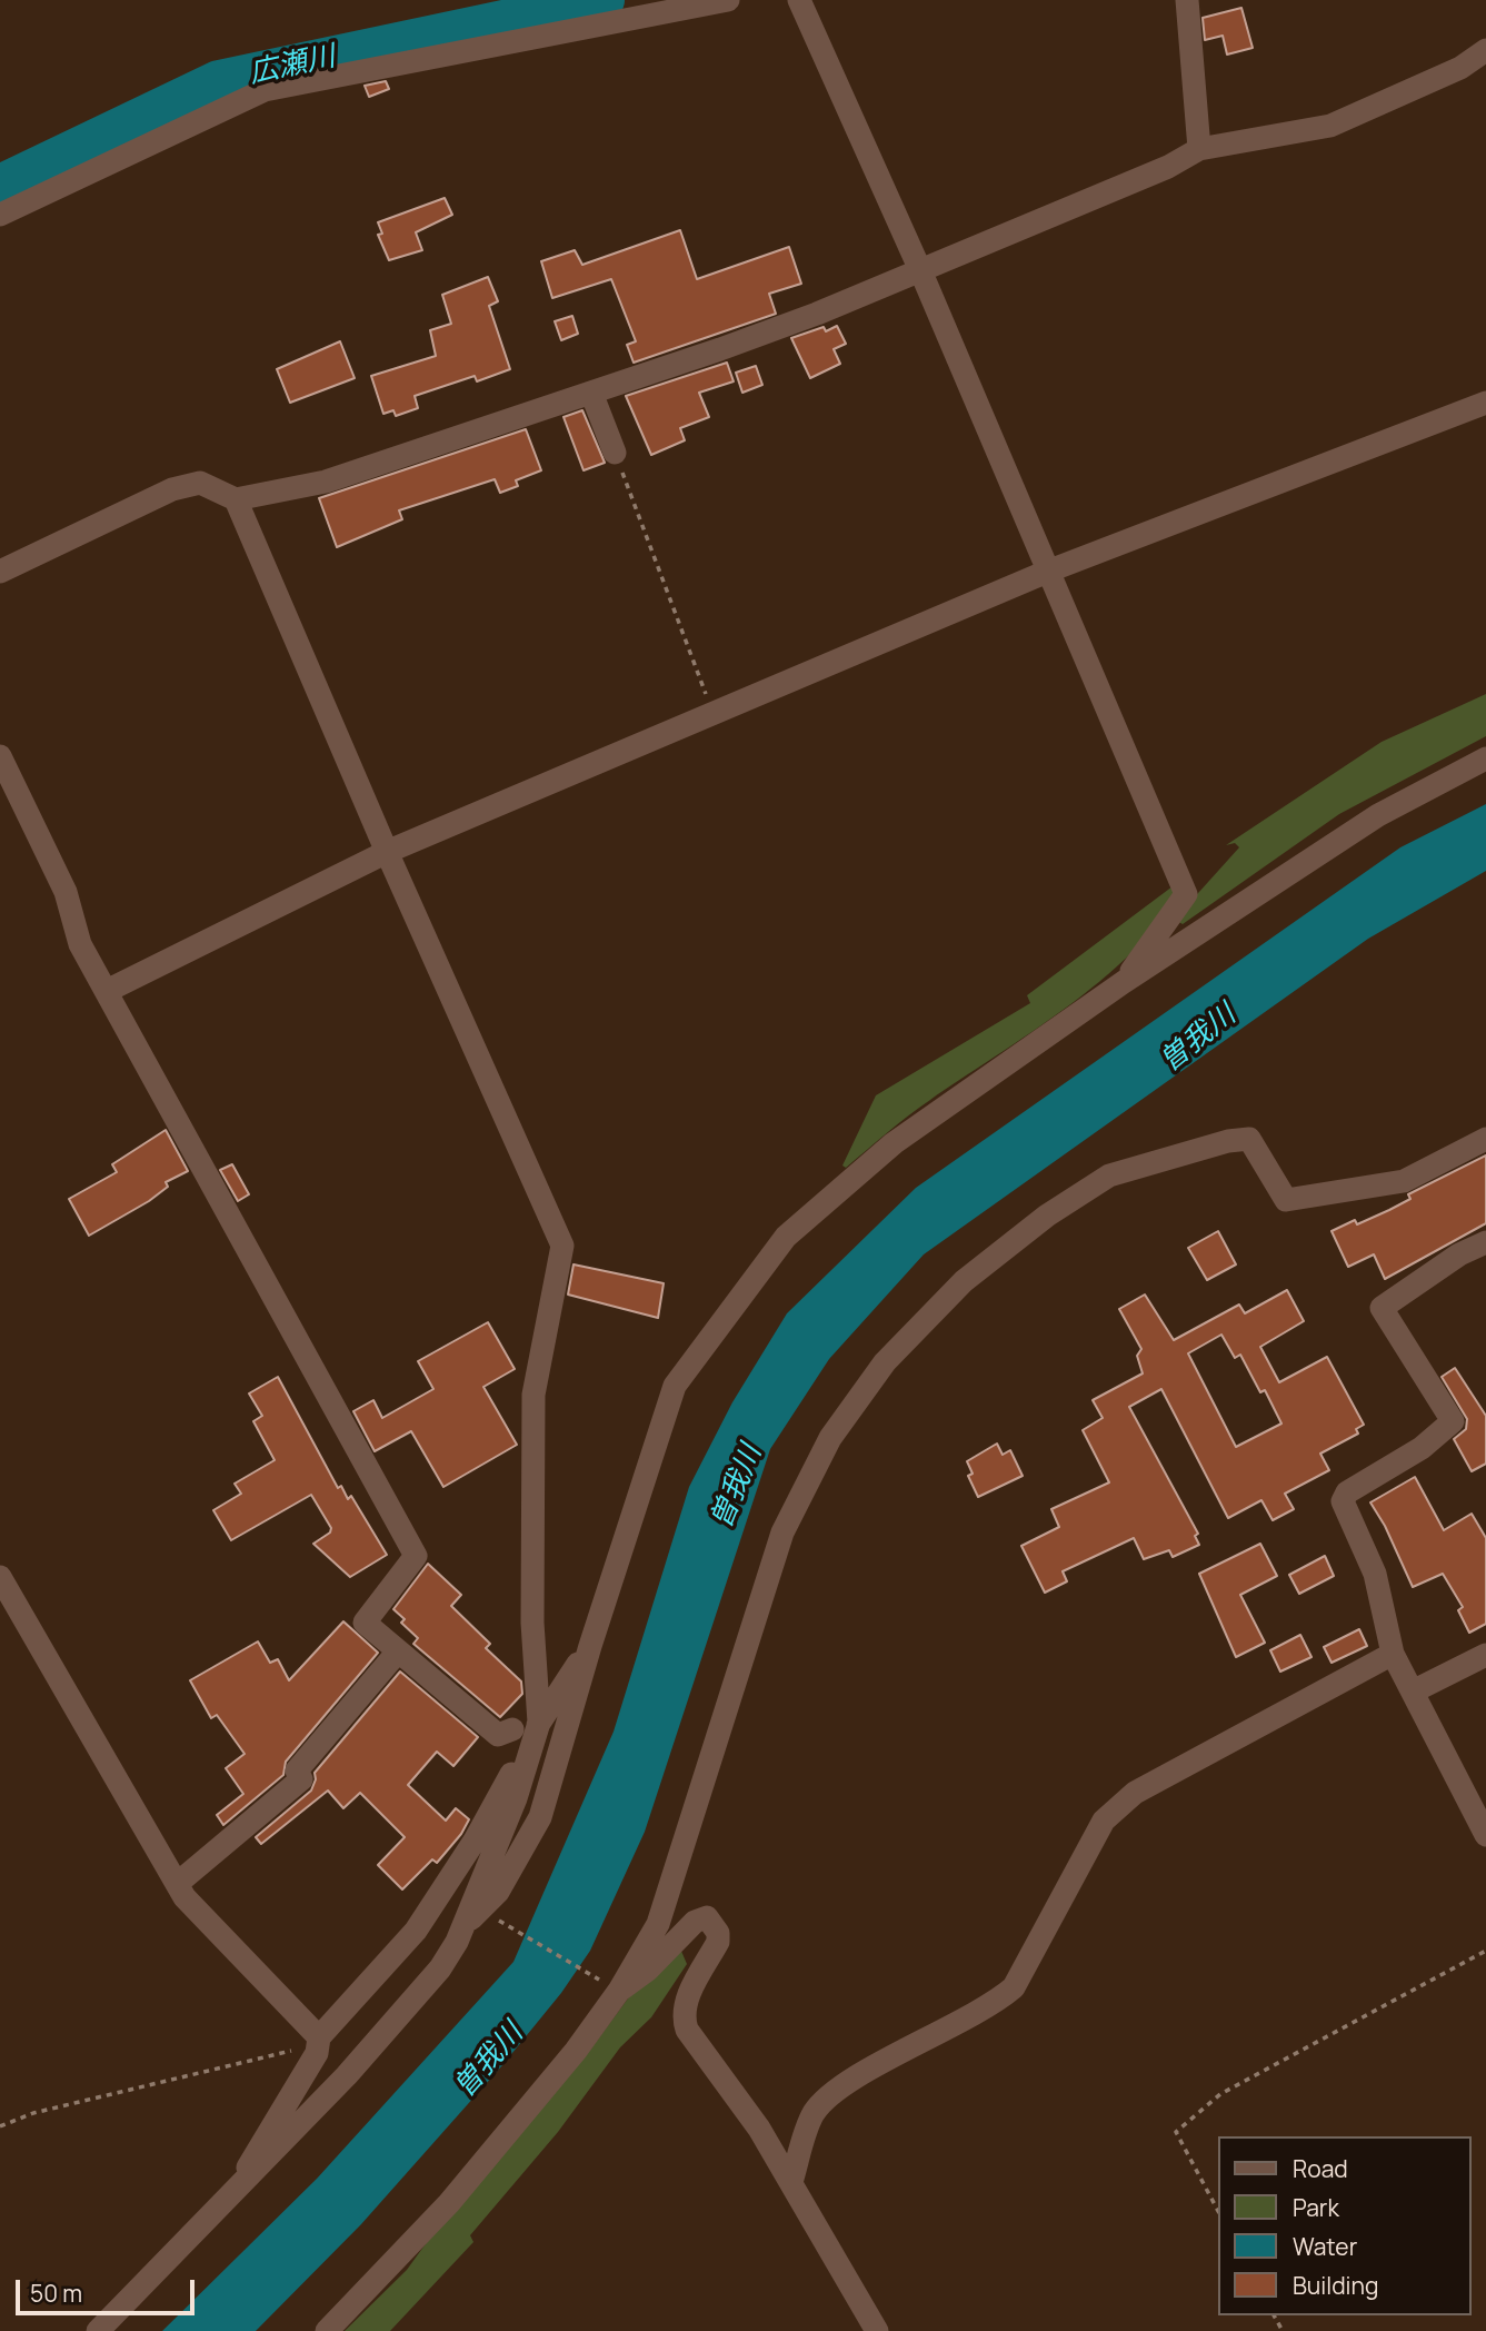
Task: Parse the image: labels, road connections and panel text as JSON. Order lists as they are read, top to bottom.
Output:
{
  "water": ["広瀬川", "曽我川"],
  "legend": [
    "Road",
    "Park",
    "Water",
    "Building"
  ],
  "scale_bar": "50 m"
}
